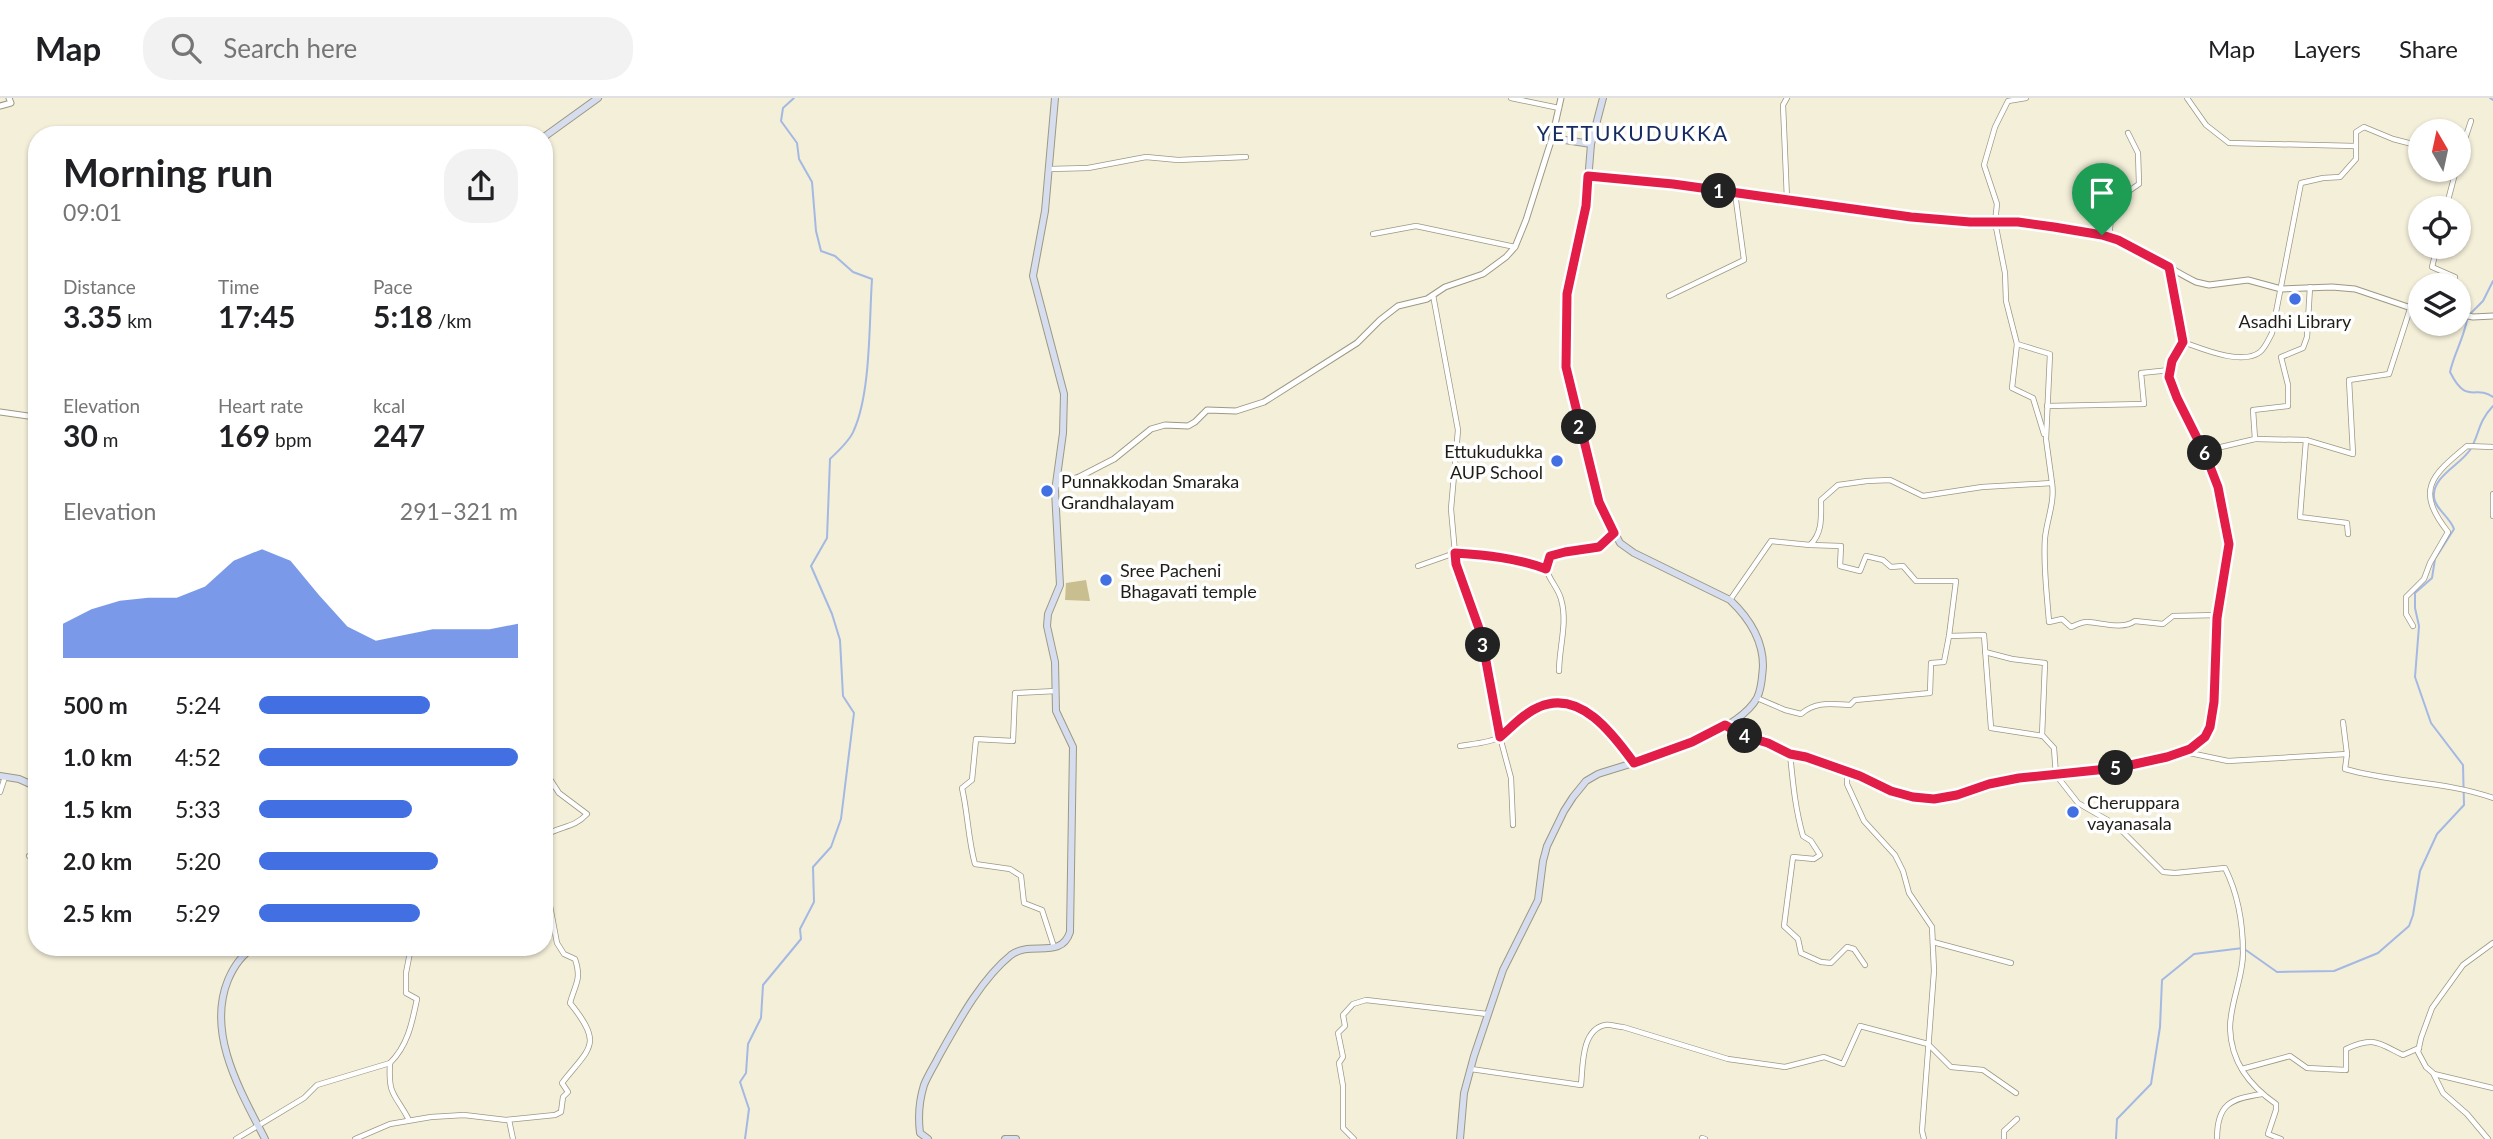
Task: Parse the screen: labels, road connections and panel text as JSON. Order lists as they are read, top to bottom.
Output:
{
  "districts": ["YETTUKUDUKKA"],
  "places": [
    "Asadhi Library",
    "Ettukudukka AUP School",
    "Punnakkodan Smaraka Grandhalayam",
    "Sree Pacheni Bhagavati temple",
    "Cheruppara vayanasala"
  ],
  "north": "top",
  "page": {
    "header": "Map",
    "search": "Search here",
    "nav": ["Map", "Layers", "Share"],
    "heading": ["Morning run", "09:01"],
    "pins": [
      "1",
      "2",
      "6",
      "3",
      "4",
      "5"
    ],
    "stats": [
      ["Distance", "3.35 km"],
      ["Time", "17:45"],
      ["Pace", "5:18 /km"],
      ["Elevation", "30 m"],
      ["Heart rate", "169 bpm"],
      ["kcal", "247"]
    ],
    "chart": ["Elevation", "291–321 m"],
    "list": [
      {
        "name": "500 m",
        "note": "5:24"
      },
      {
        "name": "1.0 km",
        "note": "4:52"
      },
      {
        "name": "1.5 km",
        "note": "5:33"
      },
      {
        "name": "2.0 km",
        "note": "5:20"
      },
      {
        "name": "2.5 km",
        "note": "5:29"
      }
    ]
  }
}
